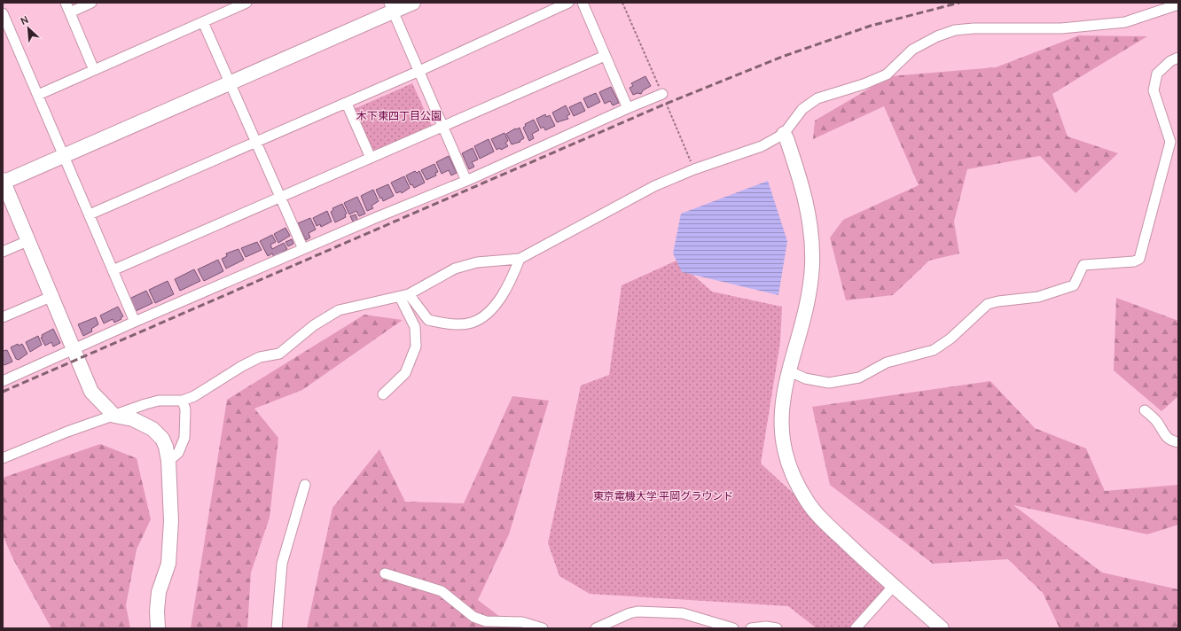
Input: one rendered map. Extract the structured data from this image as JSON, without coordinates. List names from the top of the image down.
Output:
{
  "parks": ["木下東四丁目公園", "東京電機大学 平岡グラウンド"],
  "north": "top left"
}
